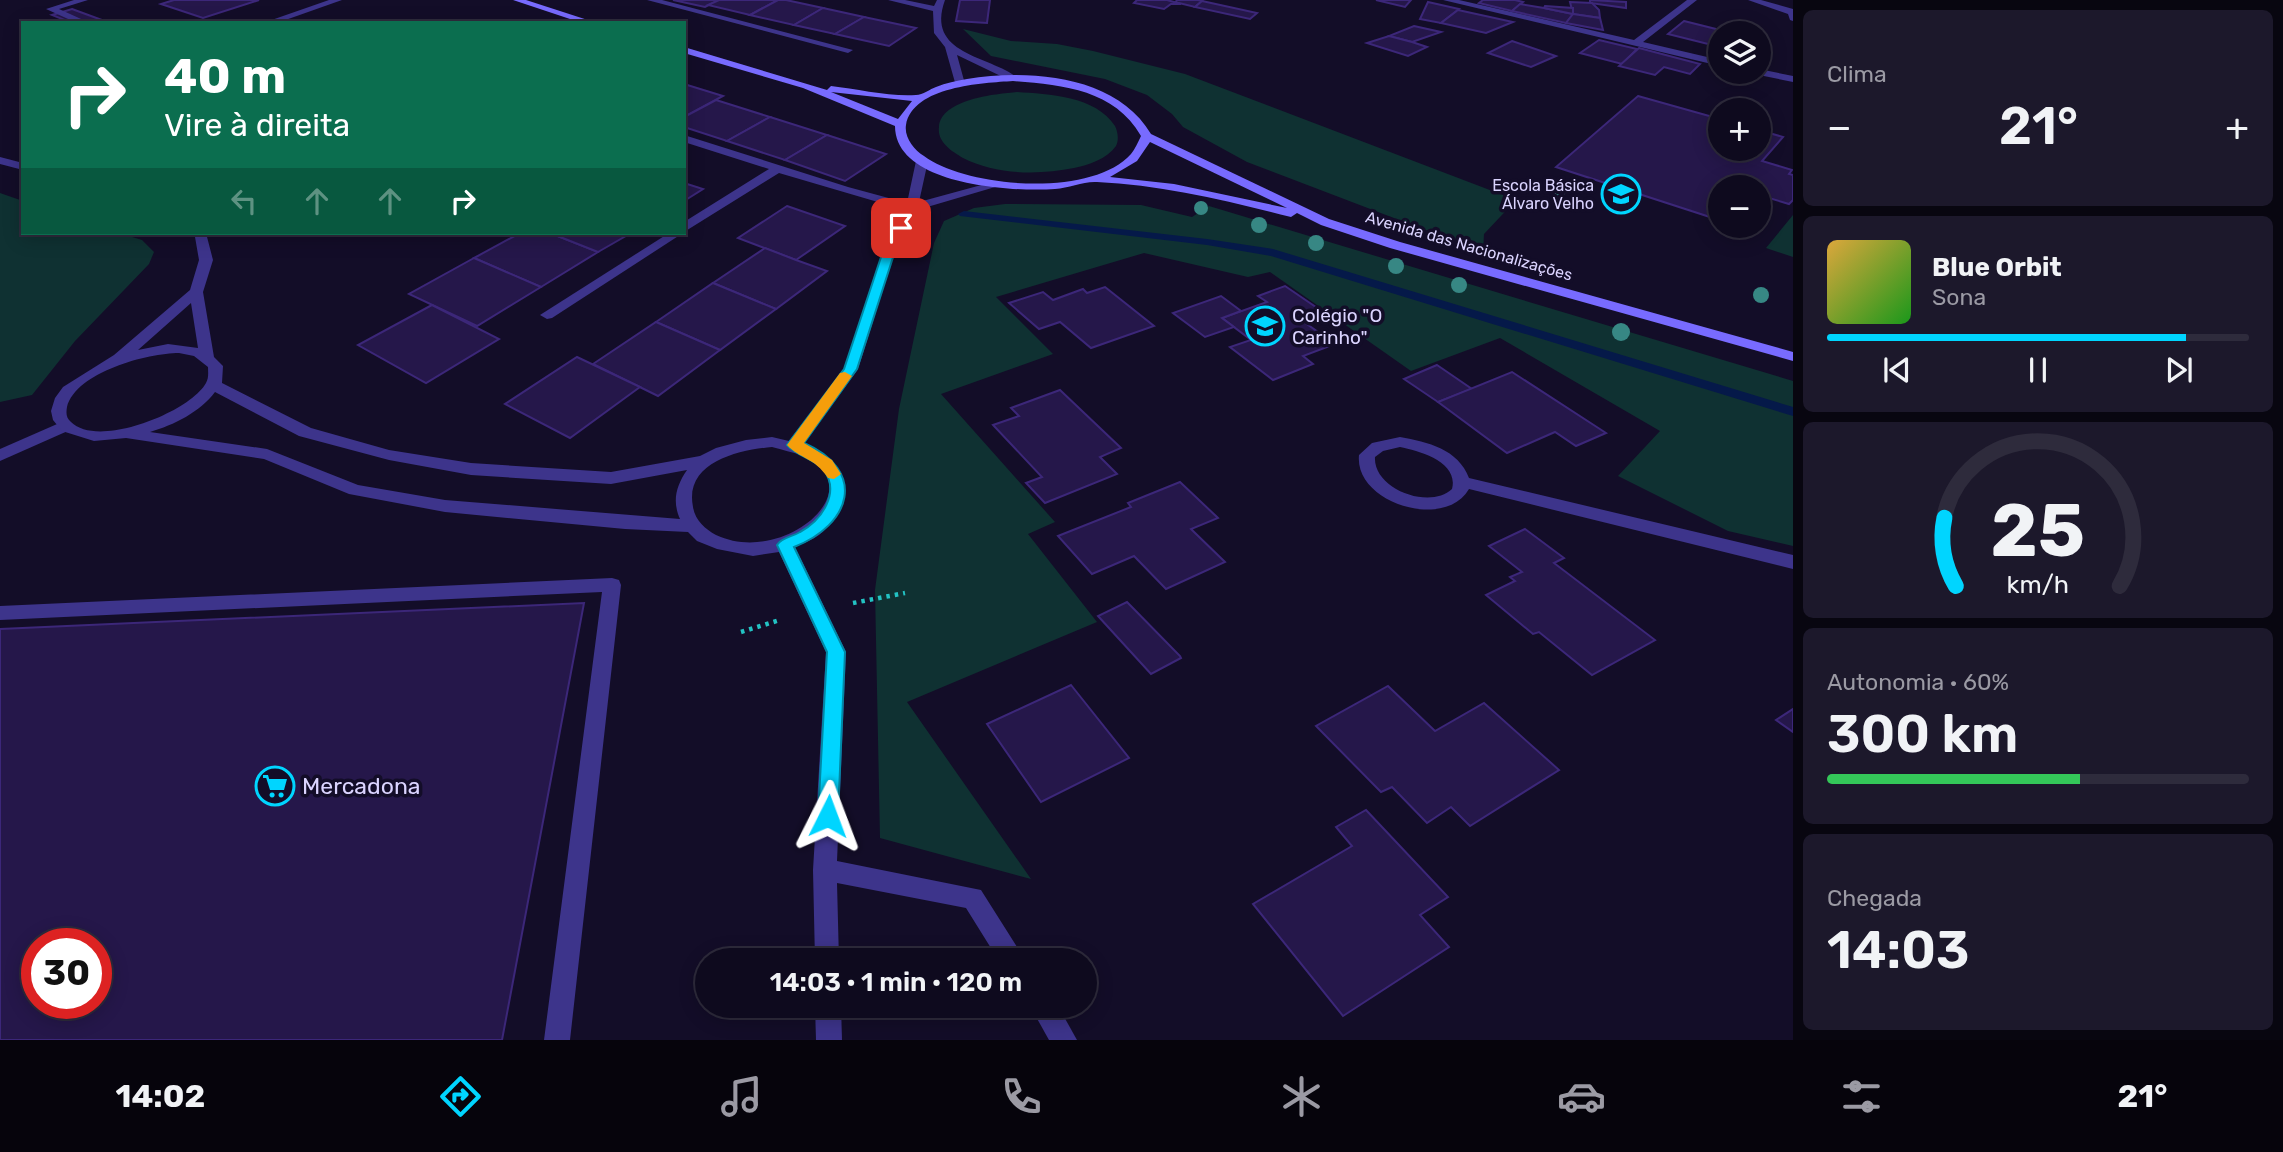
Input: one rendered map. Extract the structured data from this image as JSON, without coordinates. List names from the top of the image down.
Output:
{
  "streets": {
    "street": ["Avenida das Nacionalizações"]
  },
  "places": {
    "school or university": ["Escola Básica Álvaro Velho", "Colégio \"O Carinho\""],
    "supermarket": ["Mercadona"]
  },
  "page": {
    "tile": [
      "Clima",
      ["Autonomia · 60%", "300 km"],
      ["Chegada", "14:03"]
    ],
    "map_buttons": ["+", "−"],
    "turn": ["40 m", "Vire à direita"],
    "heat": ["−", "21°", "+"],
    "song": ["Blue Orbit", "Sona"],
    "limit": "30",
    "trip": "14:03 · 1 min · 120 m",
    "tabs": ["14:02", "21°"],
    "gauge": ["25", "km/h"]
  }
}
